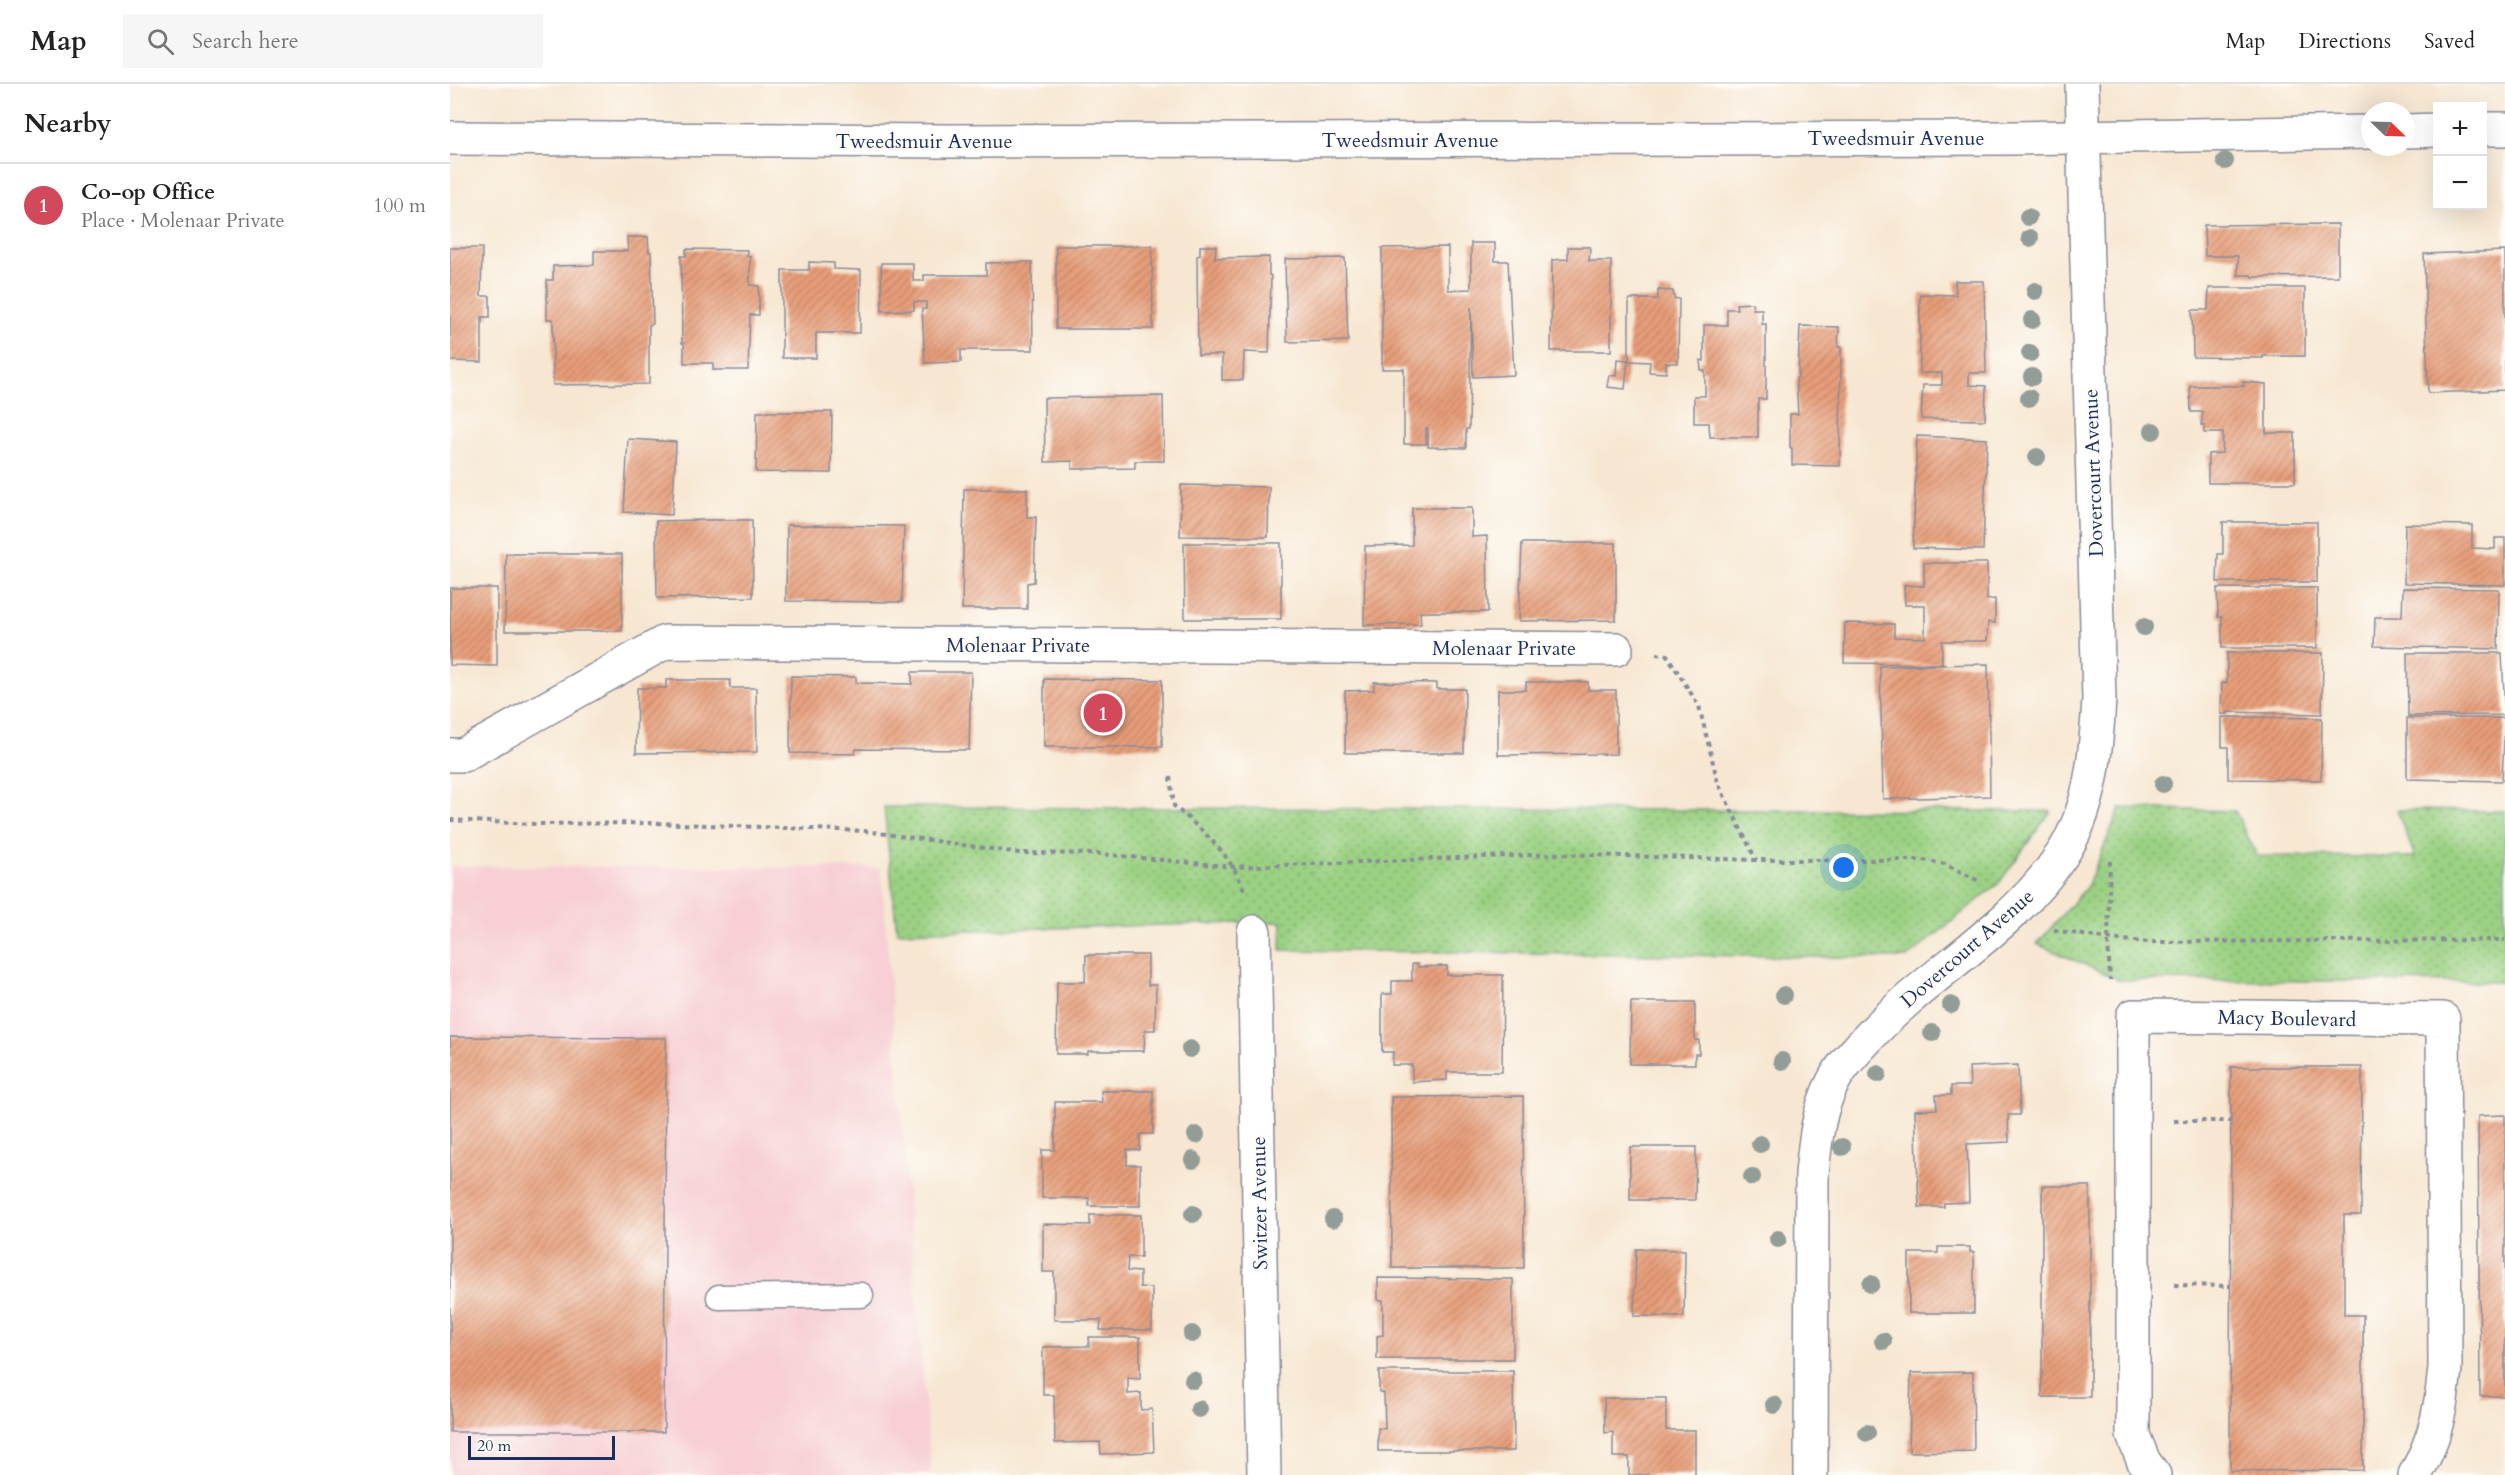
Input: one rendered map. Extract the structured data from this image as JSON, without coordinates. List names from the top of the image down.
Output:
{
  "streets": {
    "street": [
      "Tweedsmuir Avenue",
      "Dovercourt Avenue",
      "Molenaar Private",
      "Macy Boulevard",
      "Switzer Avenue"
    ]
  },
  "crossings": [
    ["Tweedsmuir Avenue", "Dovercourt Avenue"]
  ],
  "scale_bar": "20 m",
  "north": "bottom right",
  "page": {
    "header": "Map",
    "search": "Search here",
    "nav": ["Map", "Directions", "Saved"],
    "heading": "Nearby",
    "map_buttons": ["+", "−"],
    "list": [
      {
        "mark": "1",
        "name": "Co-op Office",
        "note": "Place · Molenaar Private",
        "value": "100 m"
      }
    ],
    "pins": "1",
    "scale": "20 m"
  }
}
